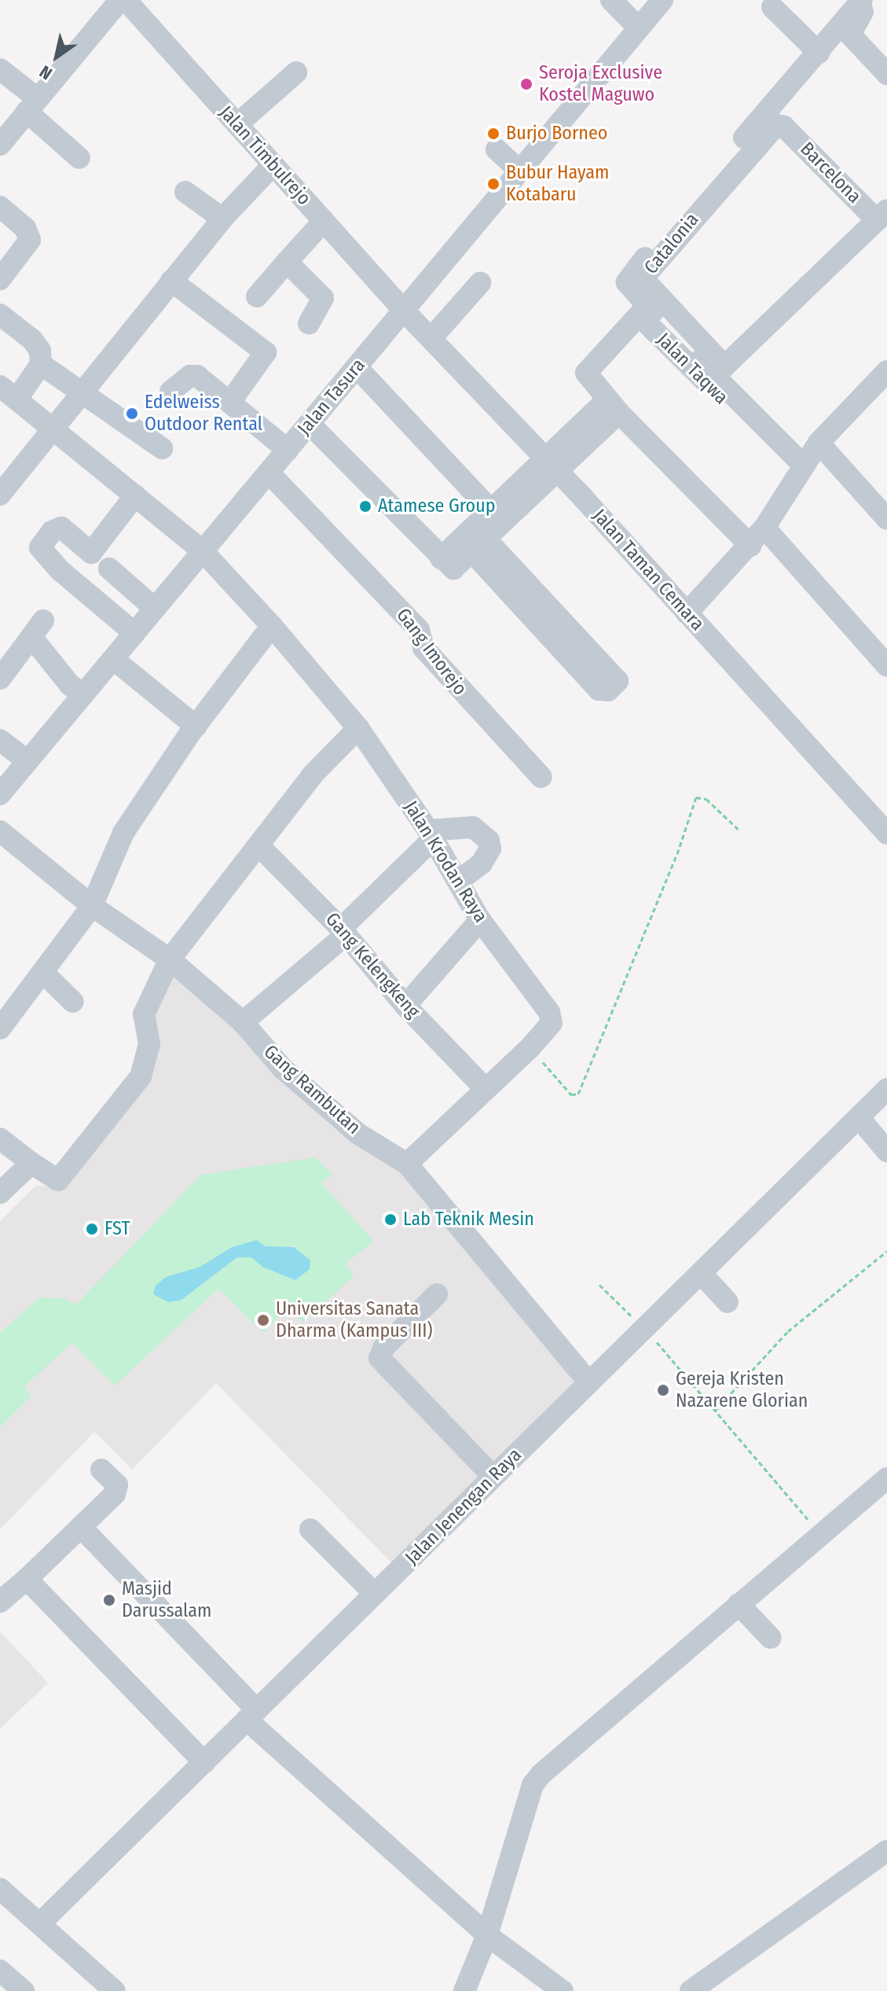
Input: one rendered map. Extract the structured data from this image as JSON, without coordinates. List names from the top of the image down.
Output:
{
  "streets": {
    "street": [
      "Jalan Timbulrejo",
      "Barcelona",
      "Catalonia",
      "Jalan Taqwa",
      "Jalan Tasura",
      "Jalan Taman Cemara",
      "Gang Imorejo",
      "Jalan Krodan Raya",
      "Gang Kelengkeng",
      "Gang Rambutan",
      "Jalan Jenengan Raya"
    ]
  },
  "crossings": [
    ["Jalan Timbulrejo", "Jalan Tasura"],
    ["Jalan Timbulrejo", "Jalan Taman Cemara"],
    ["Barcelona", "Catalonia"],
    ["Catalonia", "Jalan Taqwa"],
    ["Jalan Tasura", "Jalan Taman Cemara"],
    ["Jalan Tasura", "Gang Imorejo"],
    ["Jalan Tasura", "Jalan Krodan Raya"],
    ["Jalan Krodan Raya", "Gang Kelengkeng"],
    ["Jalan Krodan Raya", "Gang Rambutan"],
    ["Gang Rambutan", "Jalan Jenengan Raya"]
  ],
  "places": [
    "Seroja Exclusive Kostel Maguwo",
    "Burjo Borneo",
    "Bubur Hayam Kotabaru",
    "Edelweiss Outdoor Rental",
    "Atamese Group",
    "Lab Teknik Mesin",
    "FST",
    "Universitas Sanata Dharma (Kampus III)",
    "Gereja Kristen Nazarene Glorian",
    "Masjid Darussalam"
  ],
  "north": "bottom left"
}
